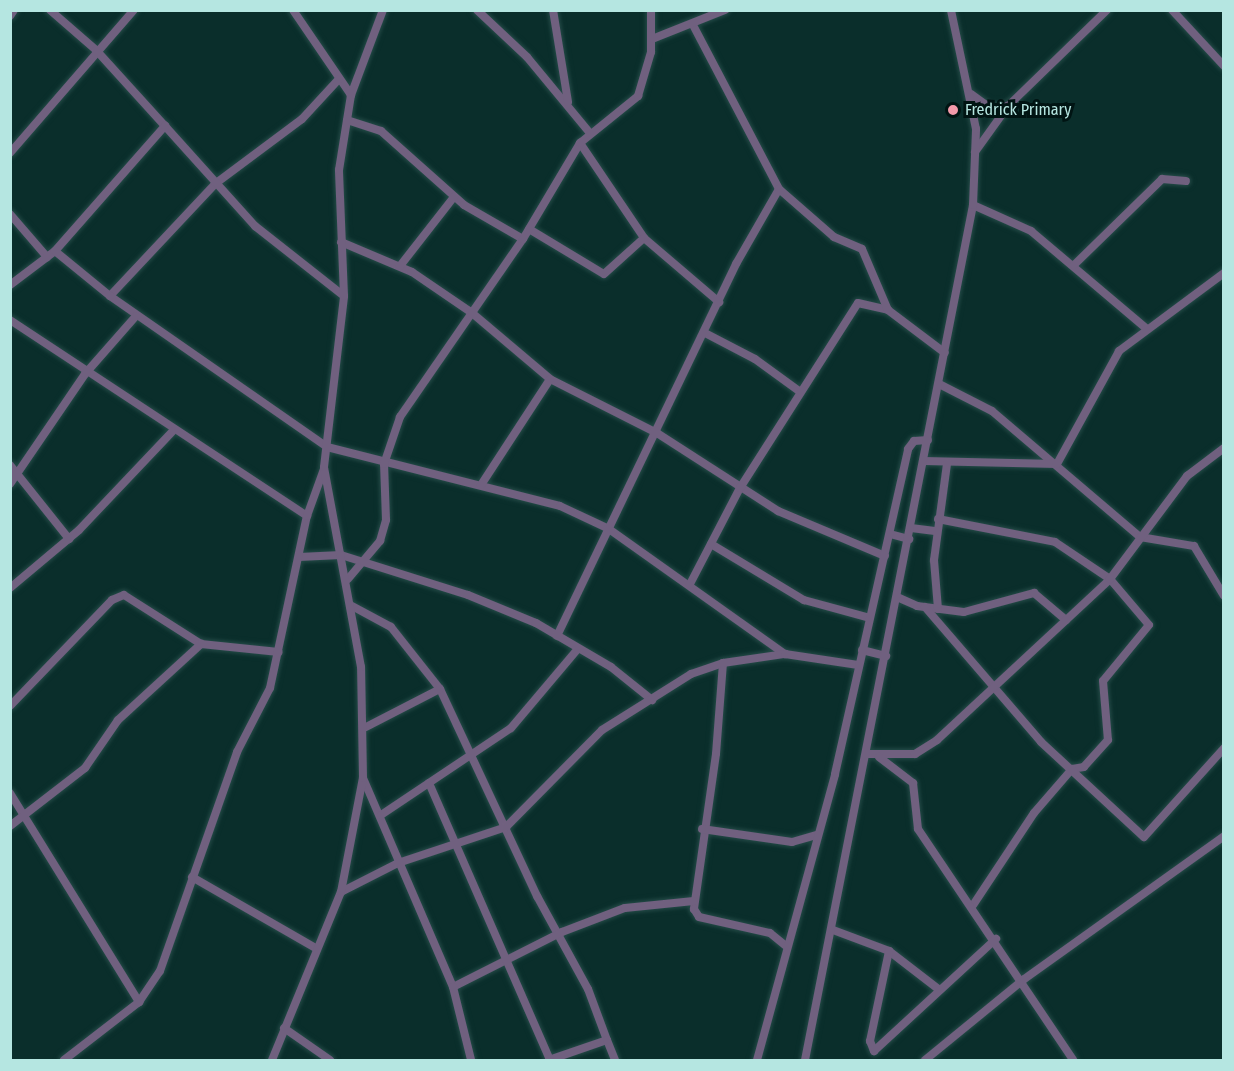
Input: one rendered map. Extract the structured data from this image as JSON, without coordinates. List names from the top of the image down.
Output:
{
  "places": ["Fredrick Primary"]
}
